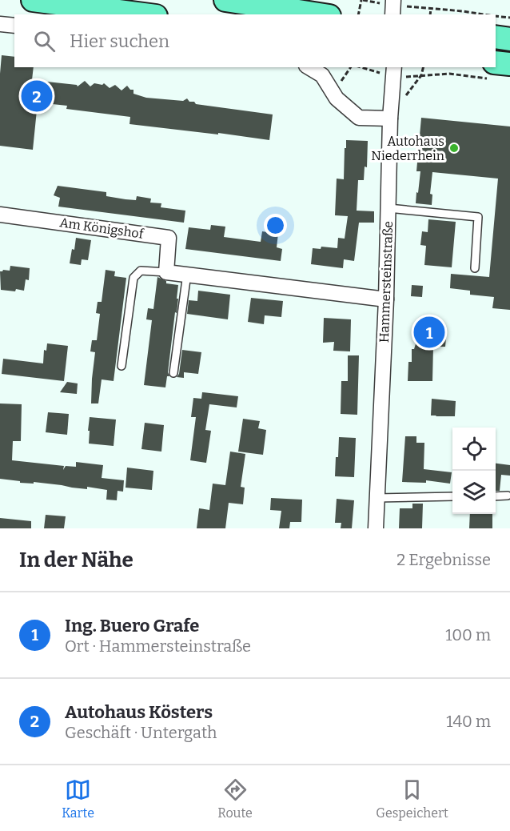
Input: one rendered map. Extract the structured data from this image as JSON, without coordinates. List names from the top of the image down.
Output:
{
  "streets": {
    "street": ["Am Königshof", "Hammersteinstraße"]
  },
  "places": ["Autohaus Niederrhein"],
  "page": {
    "search": "Hier suchen",
    "pins": ["2", "1"],
    "heading": ["In der Nähe", "2 Ergebnisse"],
    "list": [
      {
        "mark": "1",
        "name": "Ing. Buero Grafe",
        "note": "Ort · Hammersteinstraße",
        "value": "100 m"
      },
      {
        "mark": "2",
        "name": "Autohaus Kösters",
        "note": "Geschäft · Untergath",
        "value": "140 m"
      }
    ],
    "nav": ["Karte", "Route", "Gespeichert"]
  }
}
